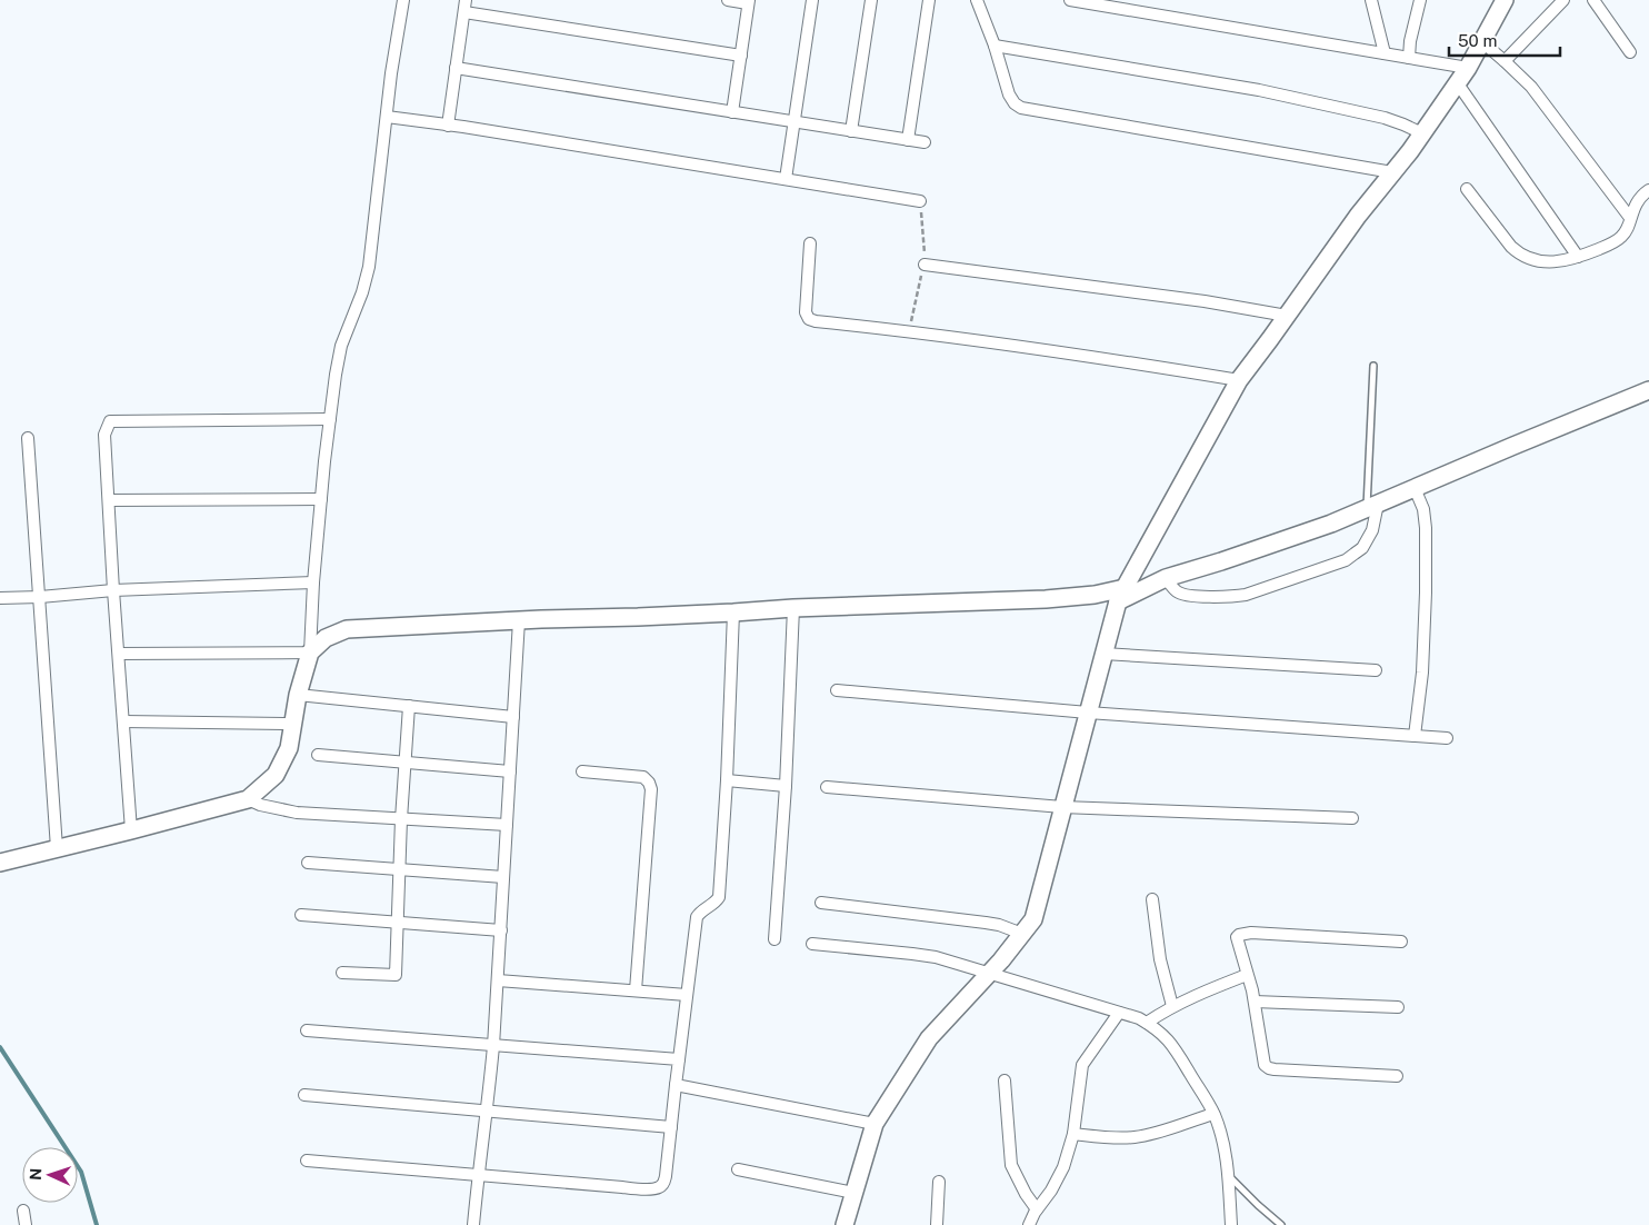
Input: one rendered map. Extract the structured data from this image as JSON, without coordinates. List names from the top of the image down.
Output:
{
  "scale_bar": "50 m",
  "north": "left"
}
